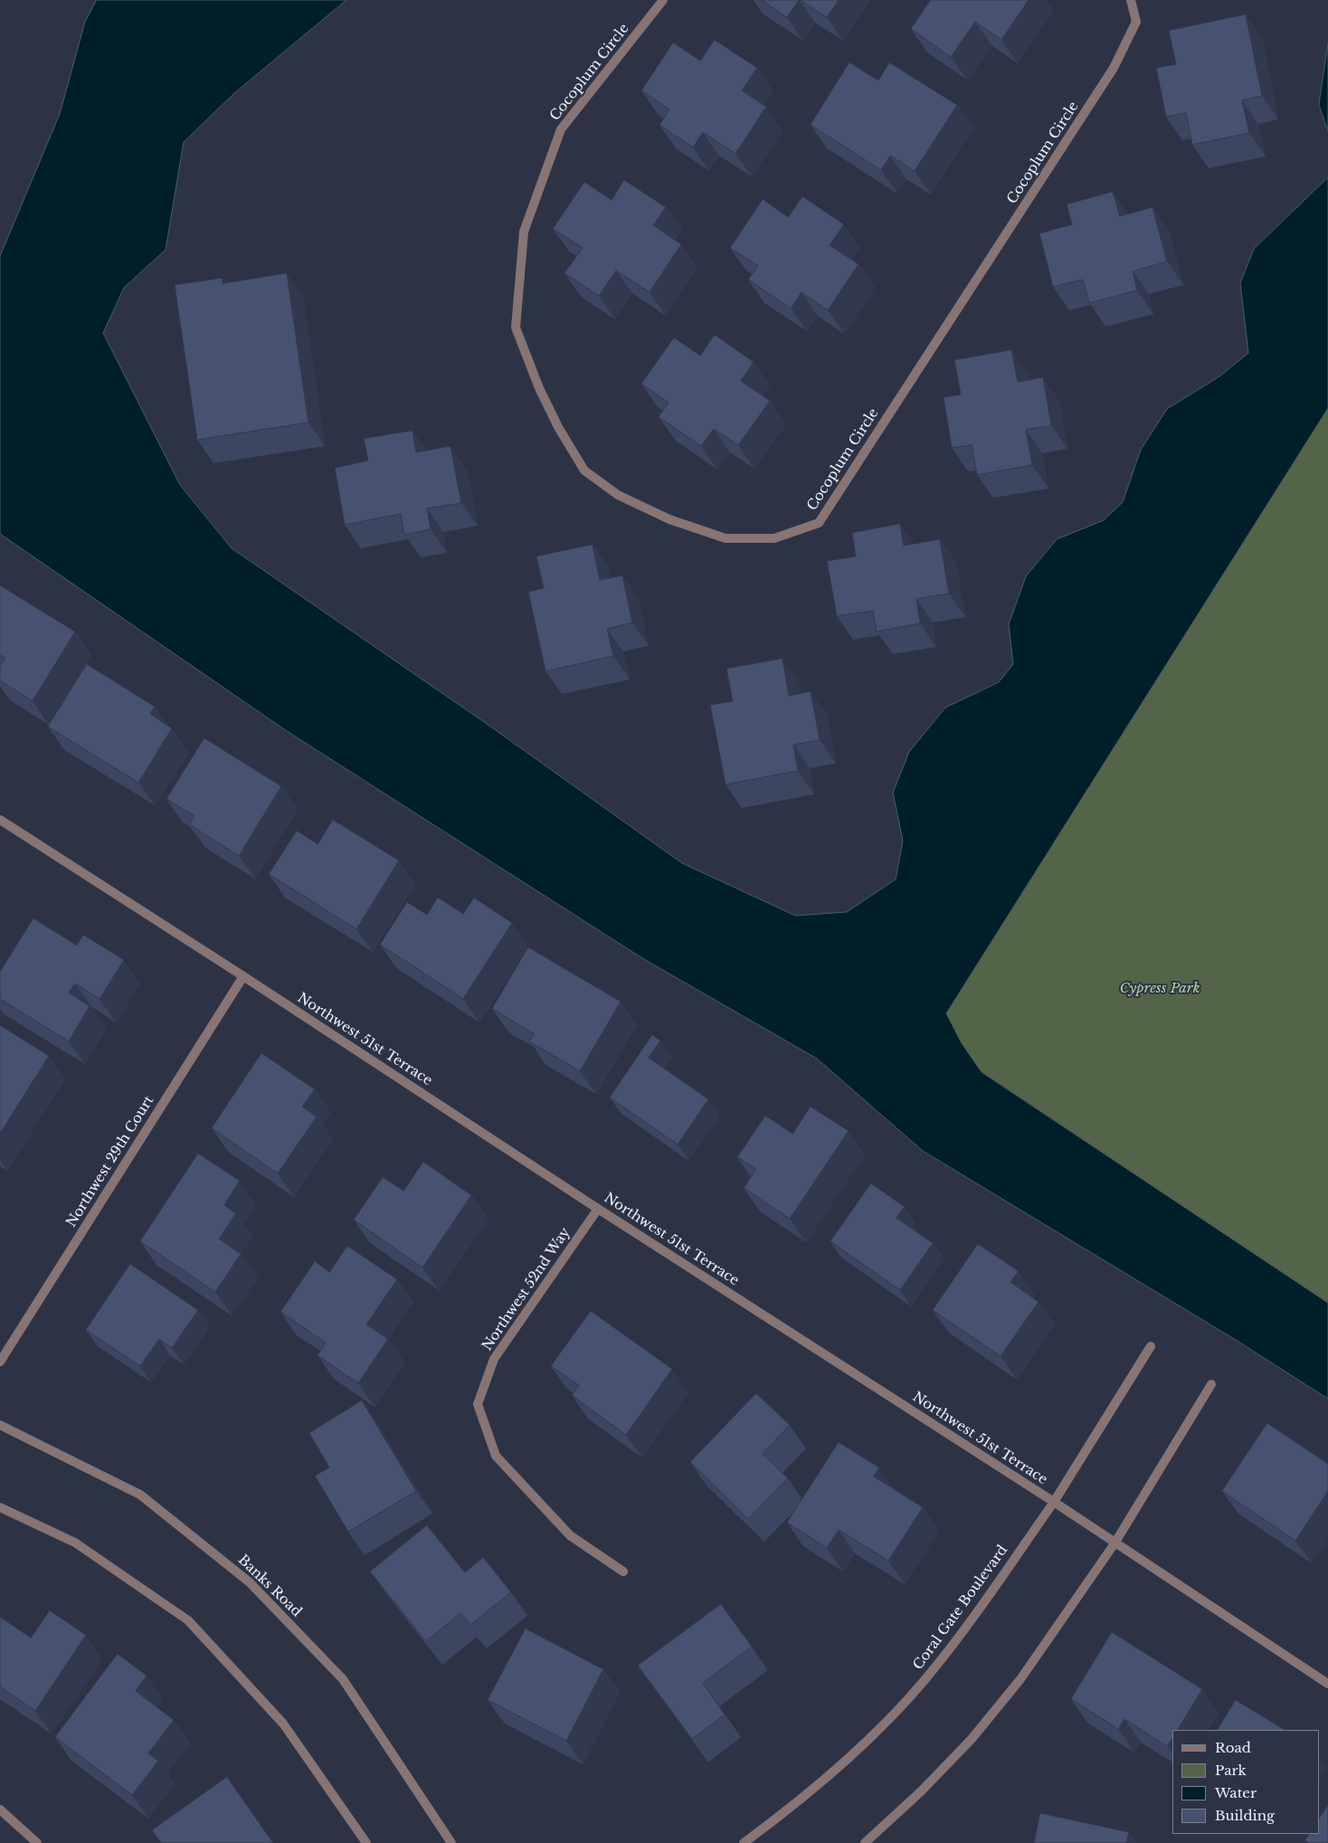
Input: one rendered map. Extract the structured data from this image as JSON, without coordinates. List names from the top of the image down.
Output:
{
  "streets": {
    "street": [
      "Cocoplum Circle",
      "Northwest 51st Terrace",
      "Northwest 29th Court",
      "Northwest 52nd Way",
      "Banks Road",
      "Coral Gate Boulevard"
    ]
  },
  "crossings": [
    ["Northwest 51st Terrace", "Northwest 29th Court"],
    ["Northwest 51st Terrace", "Northwest 52nd Way"],
    ["Northwest 51st Terrace", "Coral Gate Boulevard"]
  ],
  "parks": ["Cypress Park"],
  "legend": [
    "Road",
    "Park",
    "Water",
    "Building"
  ]
}
